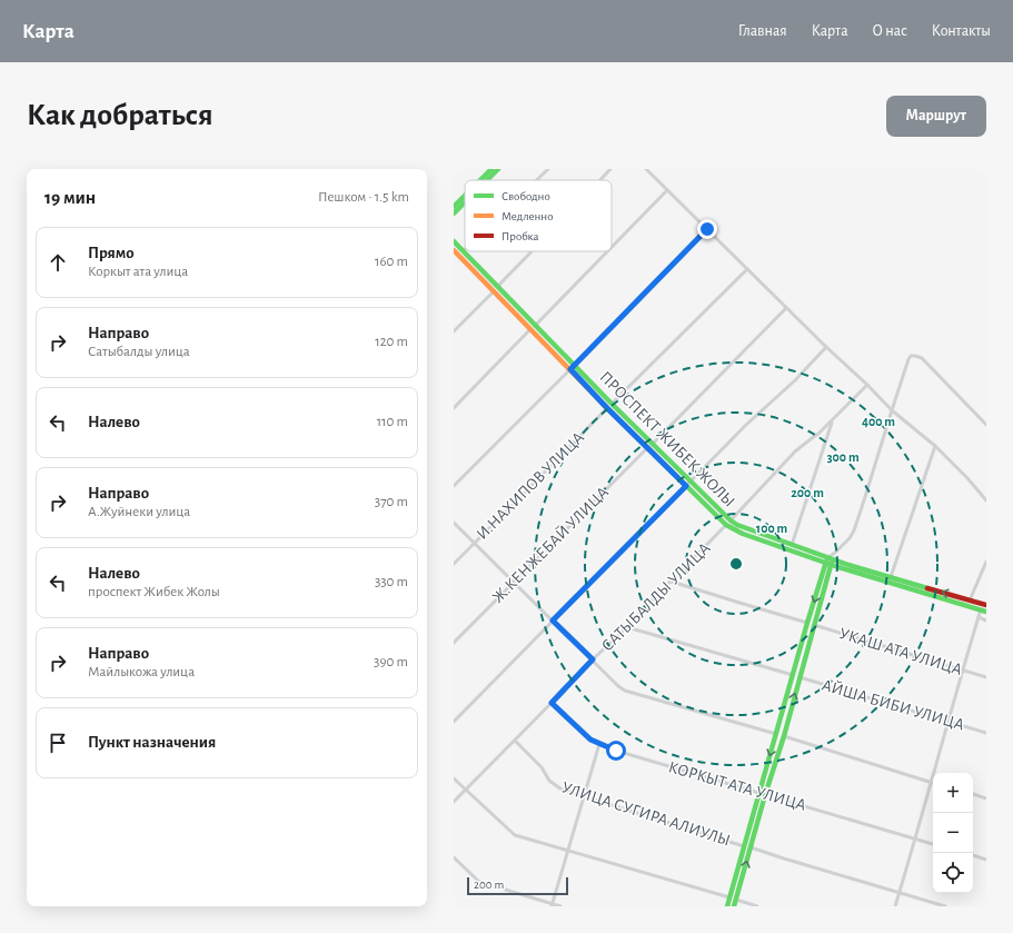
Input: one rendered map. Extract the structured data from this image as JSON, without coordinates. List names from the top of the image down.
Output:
{
  "streets": {
    "street": [
      "ПРОСПЕКТ ЖИБЕК ЖОЛЫ",
      "И.НАХИПОВ УЛИЦА",
      "Ж.КЕНЖЕБАЙ УЛИЦА",
      "САТЫБАЛДЫ УЛИЦА",
      "УКАШ АТА УЛИЦА",
      "АЙША БИБИ УЛИЦА",
      "КОРКЫТ АТА УЛИЦА",
      "УЛИЦА СУГИРА АЛИУЛЫ"
    ]
  },
  "crossings": [
    ["ПРОСПЕКТ ЖИБЕК ЖОЛЫ", "И.НАХИПОВ УЛИЦА"],
    ["ПРОСПЕКТ ЖИБЕК ЖОЛЫ", "Ж.КЕНЖЕБАЙ УЛИЦА"],
    ["ПРОСПЕКТ ЖИБЕК ЖОЛЫ", "САТЫБАЛДЫ УЛИЦА"],
    ["САТЫБАЛДЫ УЛИЦА", "КОРКЫТ АТА УЛИЦА"],
    ["САТЫБАЛДЫ УЛИЦА", "УЛИЦА СУГИРА АЛИУЛЫ"]
  ],
  "legend": ["Свободно", "Медленно", "Пробка"],
  "scale_bar": "200 m",
  "page": {
    "header": "Карта",
    "nav": [
      "Главная",
      "Карта",
      "О нас",
      "Контакты"
    ],
    "buttons": "Маршрут",
    "title": "Как добраться",
    "heading": ["19 мин", "Пешком · 1.5 km"],
    "list": [
      ["Прямо", "Коркыт ата улица", "160 m"],
      ["Направо", "Сатыбалды улица", "120 m"],
      ["Налево", "110 m"],
      ["Направо", "А.Жуйнеки улица", "370 m"],
      ["Налево", "проспект Жибек Жолы", "330 m"],
      ["Направо", "Майлыкожа улица", "390 m"],
      "Пункт назначения"
    ],
    "map_buttons": ["+", "−"],
    "scale": "200 m"
  },
  "rings": [
    "400 m",
    "300 m",
    "200 m",
    "100 m"
  ]
}
